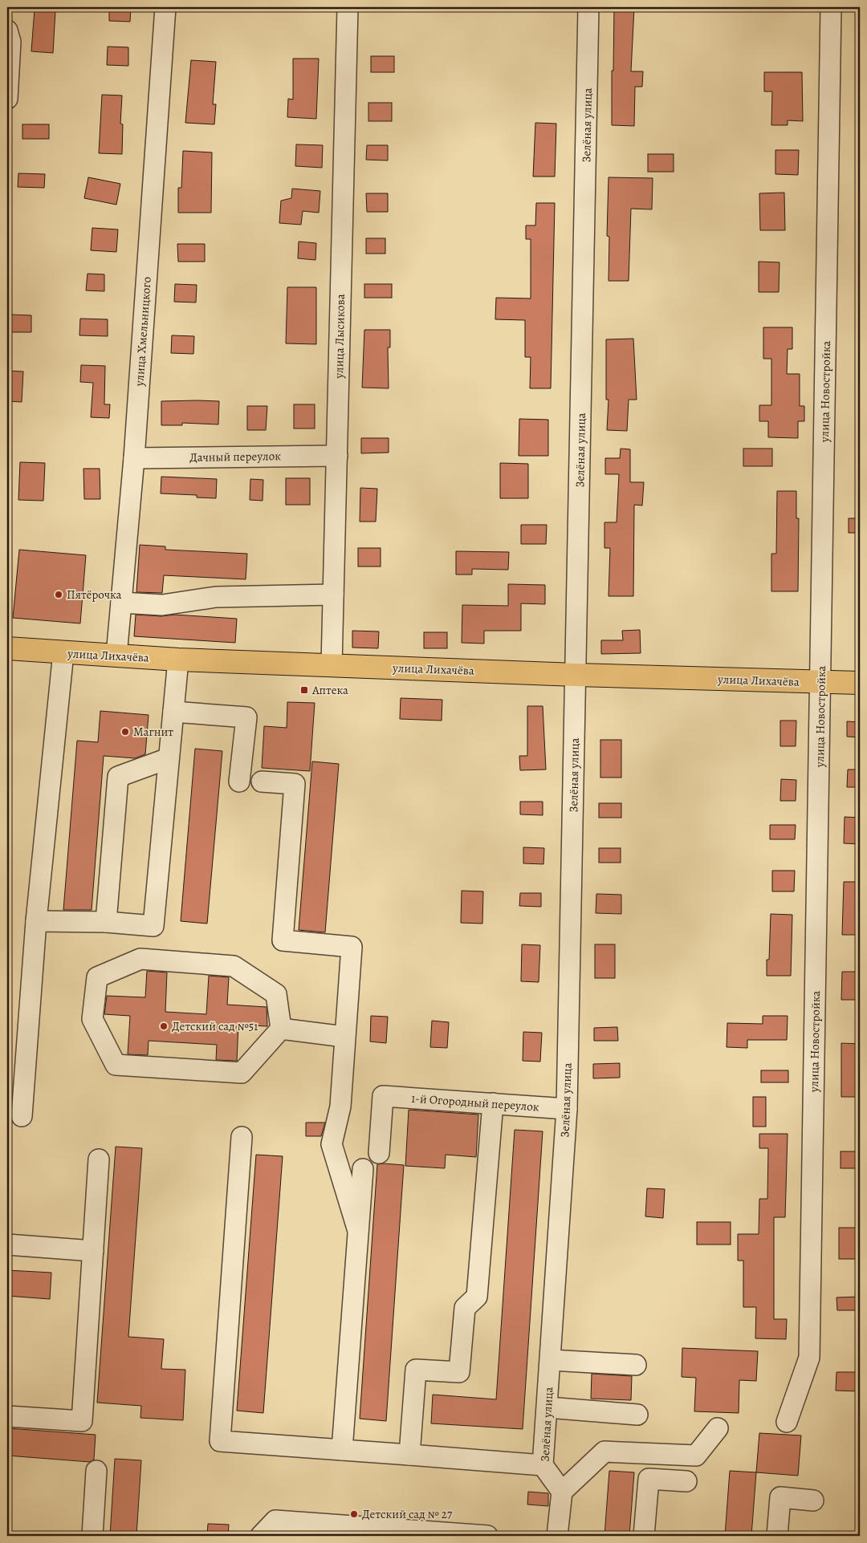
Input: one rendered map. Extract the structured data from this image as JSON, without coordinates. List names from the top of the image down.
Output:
{
  "streets": {
    "main road": ["улица Лихачёва"],
    "street": [
      "Зелёная улица",
      "улица Хмельницкого",
      "улица Лысикова",
      "улица Новостройка",
      "Дачный переулок",
      "1-й Огородный переулок"
    ]
  },
  "crossings": [
    ["Зелёная улица", "улица Лихачёва"],
    ["Зелёная улица", "1-й Огородный переулок"],
    ["улица Хмельницкого", "Дачный переулок"],
    ["улица Хмельницкого", "улица Лихачёва"],
    ["улица Лысикова", "Дачный переулок"],
    ["улица Лысикова", "улица Лихачёва"],
    ["улица Новостройка", "улица Лихачёва"]
  ],
  "places": {
    "other": [
      "Пятёрочка",
      "Магнит",
      "Детский сад №51",
      "Детский сад № 27"
    ],
    "transit": ["Аптека"]
  }
}
